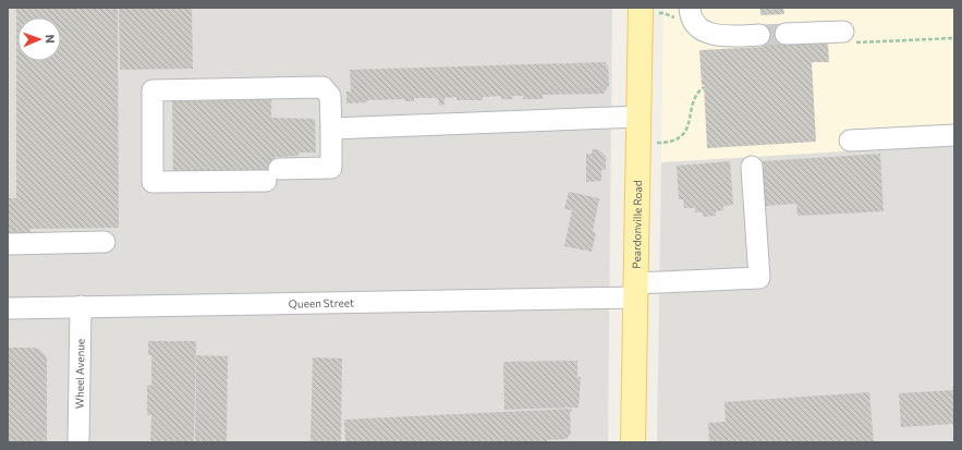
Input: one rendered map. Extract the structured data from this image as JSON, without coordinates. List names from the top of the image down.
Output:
{
  "streets": {
    "main road": ["Peardonville Road"],
    "street": ["Queen Street", "Wheel Avenue"]
  },
  "crossings": [
    ["Peardonville Road", "Queen Street"],
    ["Queen Street", "Wheel Avenue"]
  ],
  "north": "right"
}
